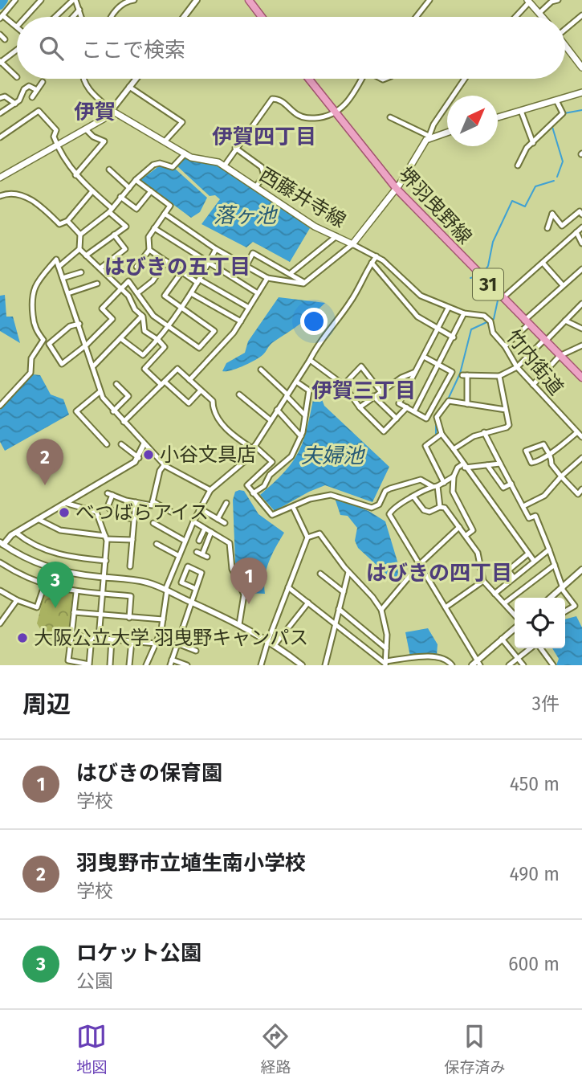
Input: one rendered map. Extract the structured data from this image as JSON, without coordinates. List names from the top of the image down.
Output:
{
  "streets": {
    "main road": ["西藤井寺線", "堺羽曳野線", "31"],
    "street": ["竹内街道"]
  },
  "crossings": [
    ["西藤井寺線", "堺羽曳野線"],
    ["西藤井寺線", "竹内街道"]
  ],
  "districts": [
    "伊賀",
    "伊賀四丁目",
    "はびきの五丁目",
    "伊賀三丁目",
    "はびきの四丁目"
  ],
  "water": ["落ヶ池", "夫婦池"],
  "places": ["小谷文具店", "べつばらアイス", "大阪公立大学 羽曳野キャンパス"],
  "north": "top right",
  "page": {
    "search": "ここで検索",
    "pins": ["2", "1", "3"],
    "heading": ["周辺", "3件"],
    "list": [
      {
        "mark": "1",
        "name": "はびきの保育園",
        "note": "学校",
        "value": "450 m"
      },
      {
        "mark": "2",
        "name": "羽曳野市立埴生南小学校",
        "note": "学校",
        "value": "490 m"
      },
      {
        "mark": "3",
        "name": "ロケット公園",
        "note": "公園",
        "value": "600 m"
      }
    ],
    "nav": ["地図", "経路", "保存済み"]
  }
}
